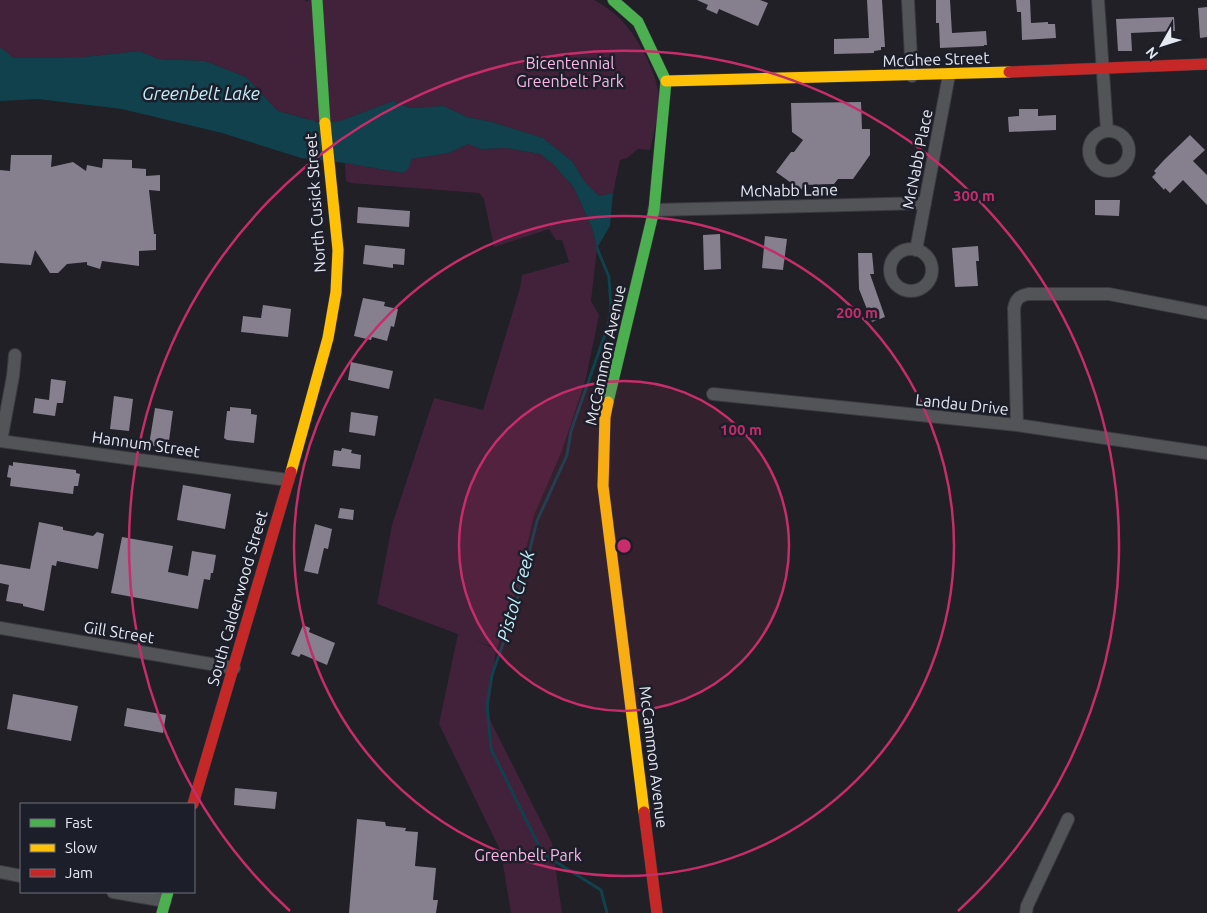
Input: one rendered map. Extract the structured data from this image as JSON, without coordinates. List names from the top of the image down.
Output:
{
  "streets": {
    "street": [
      "McGhee Street",
      "McNabb Place",
      "McNabb Lane",
      "North Cusick Street",
      "McCammon Avenue",
      "Landau Drive",
      "Hannum Street",
      "South Calderwood Street",
      "Gill Street"
    ]
  },
  "crossings": [
    ["McGhee Street", "McNabb Place"],
    ["McGhee Street", "McCammon Avenue"],
    ["McNabb Place", "McNabb Lane"],
    ["McNabb Lane", "McCammon Avenue"],
    ["North Cusick Street", "South Calderwood Street"],
    ["Hannum Street", "South Calderwood Street"],
    ["South Calderwood Street", "Gill Street"]
  ],
  "water": ["Greenbelt Lake", "Pistol Creek"],
  "parks": ["Bicentennial Greenbelt Park", "Greenbelt Park"],
  "legend": ["Fast", "Slow", "Jam"],
  "north": "bottom left",
  "rings": ["300 m", "200 m", "100 m"]
}
